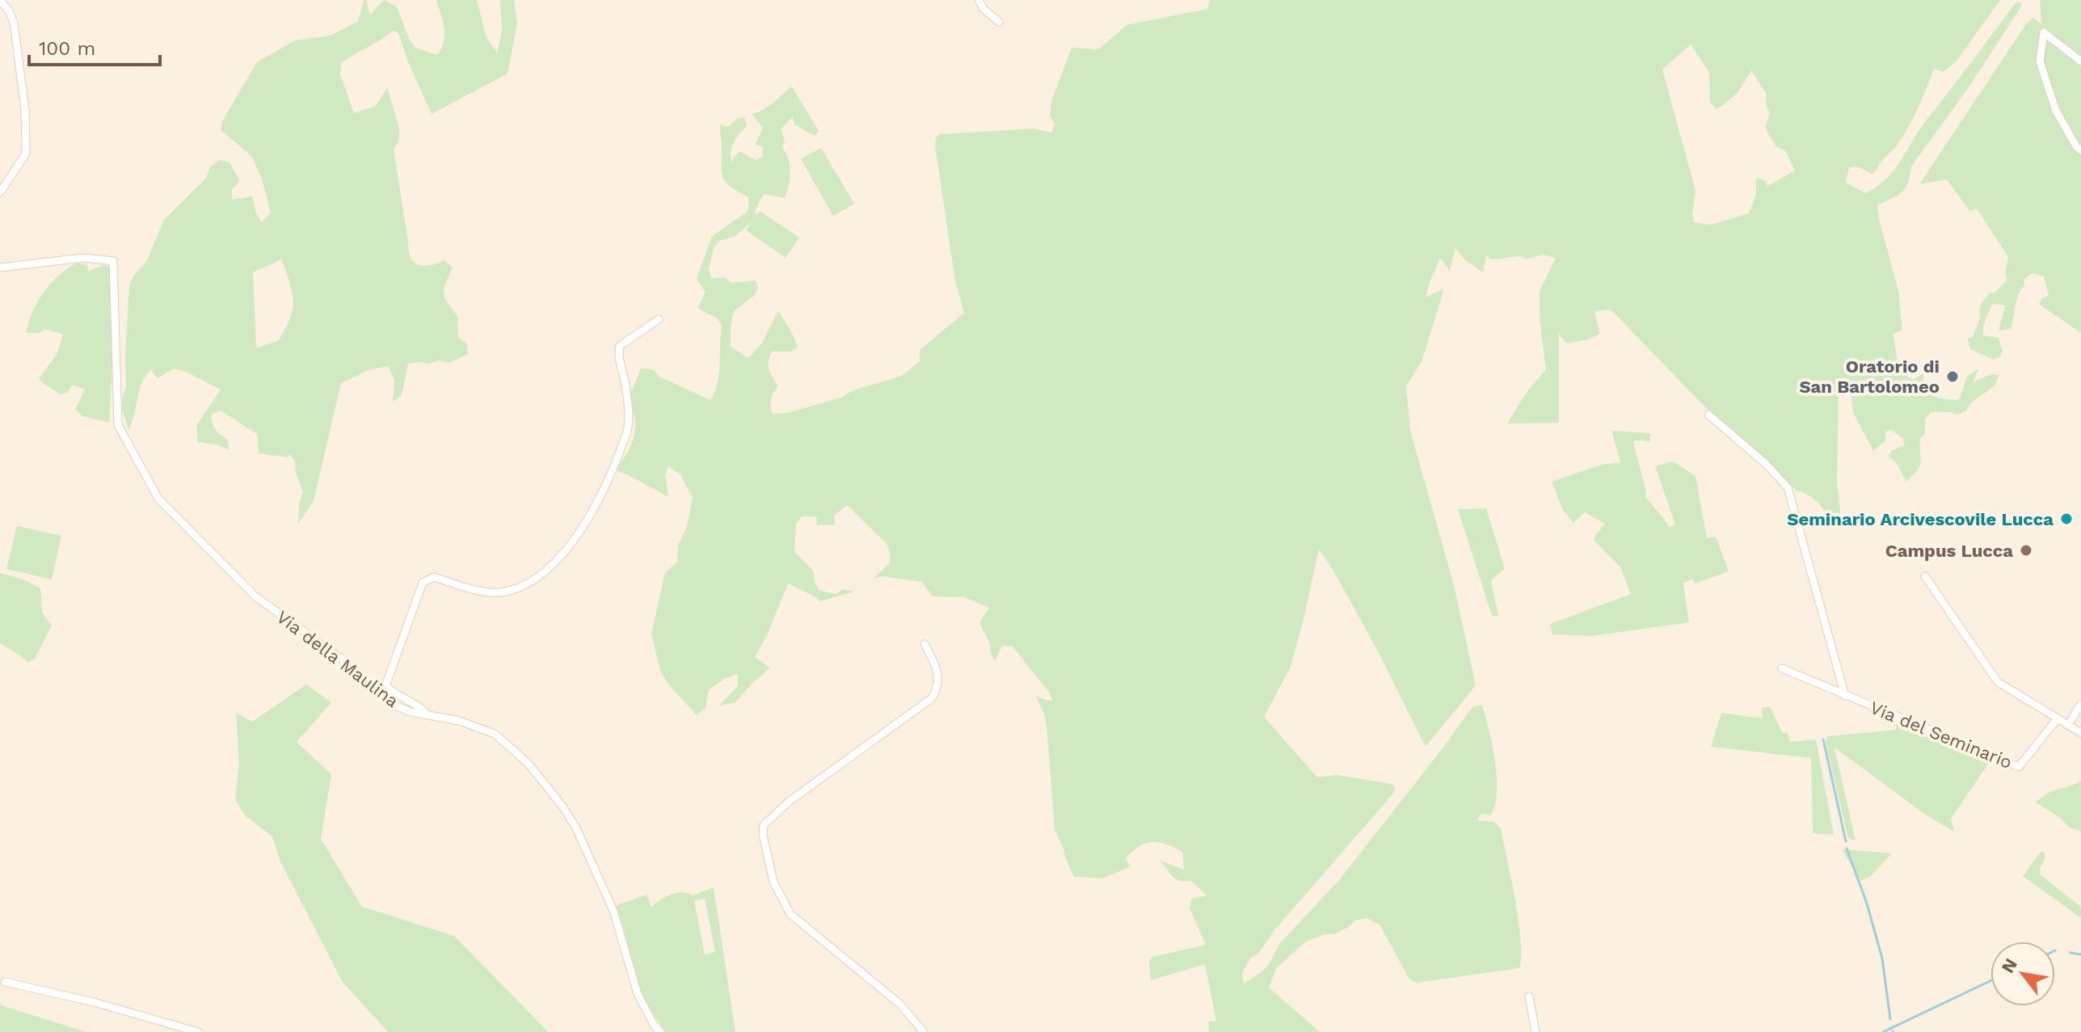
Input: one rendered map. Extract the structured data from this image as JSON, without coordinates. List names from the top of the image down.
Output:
{
  "streets": {
    "street": ["Via della Maulina", "Via del Seminario"]
  },
  "places": ["Oratorio di San Bartolomeo", "Seminario Arcivescovile Lucca", "Campus Lucca"],
  "scale_bar": "100 m",
  "north": "top left"
}
